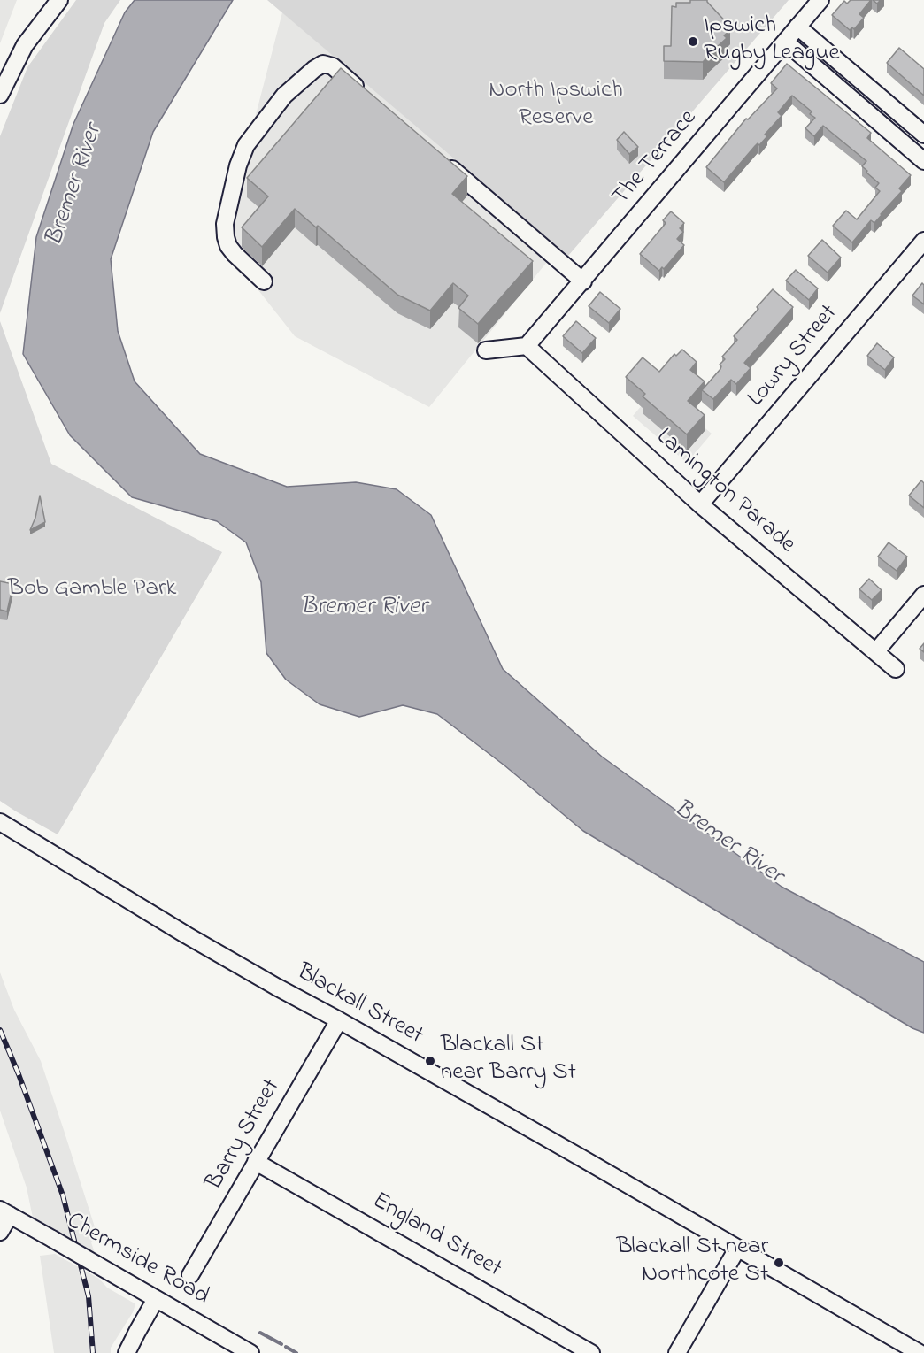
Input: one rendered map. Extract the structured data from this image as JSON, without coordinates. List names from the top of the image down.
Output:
{
  "streets": {
    "street": [
      "The Terrace",
      "Lowry Street",
      "Lamington Parade",
      "Blackall Street",
      "Barry Street",
      "England Street",
      "Chermside Road"
    ]
  },
  "crossings": [
    ["The Terrace", "Lamington Parade"],
    ["Lowry Street", "Lamington Parade"],
    ["Blackall Street", "Barry Street"],
    ["Barry Street", "England Street"]
  ],
  "water": ["Bremer River"],
  "parks": ["North Ipswich Reserve", "Bob Gamble Park"],
  "places": ["Ipswich Rugby League", "Blackall St near Barry St", "Blackall St near Northcote St"]
}
